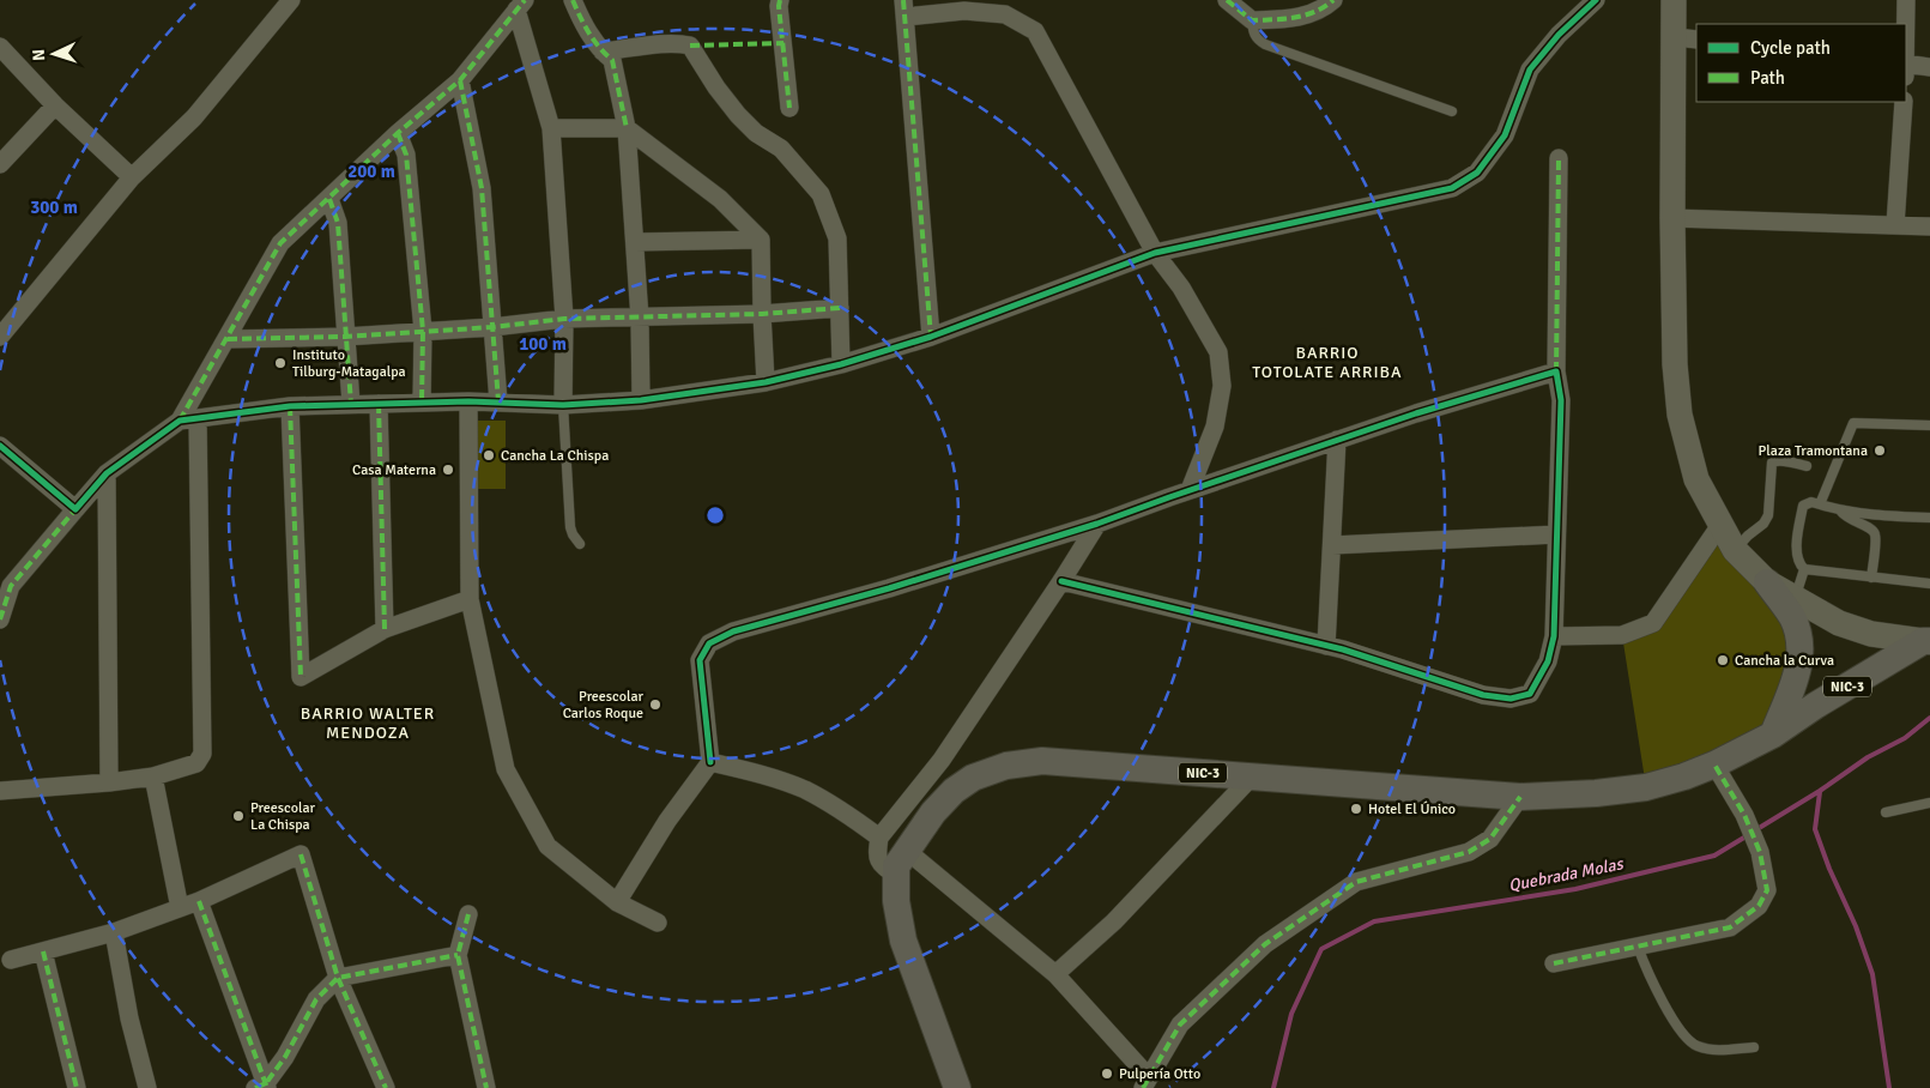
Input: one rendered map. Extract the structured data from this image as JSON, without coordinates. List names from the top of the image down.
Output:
{
  "streets": {
    "main road": ["NIC-3"]
  },
  "districts": ["BARRIO TOTOLATE ARRIBA", "BARRIO WALTER MENDOZA"],
  "water": ["Quebrada Molas"],
  "places": [
    "Instituto Tilburg-Matagalpa",
    "Plaza Tramontana",
    "Cancha La Chispa",
    "Casa Materna",
    "Cancha la Curva",
    "Preescolar Carlos Roque",
    "Hotel El Único",
    "Preescolar La Chispa",
    "Pulpería Otto"
  ],
  "legend": ["Cycle path", "Path"],
  "north": "left",
  "rings": ["200 m", "300 m", "100 m"]
}
